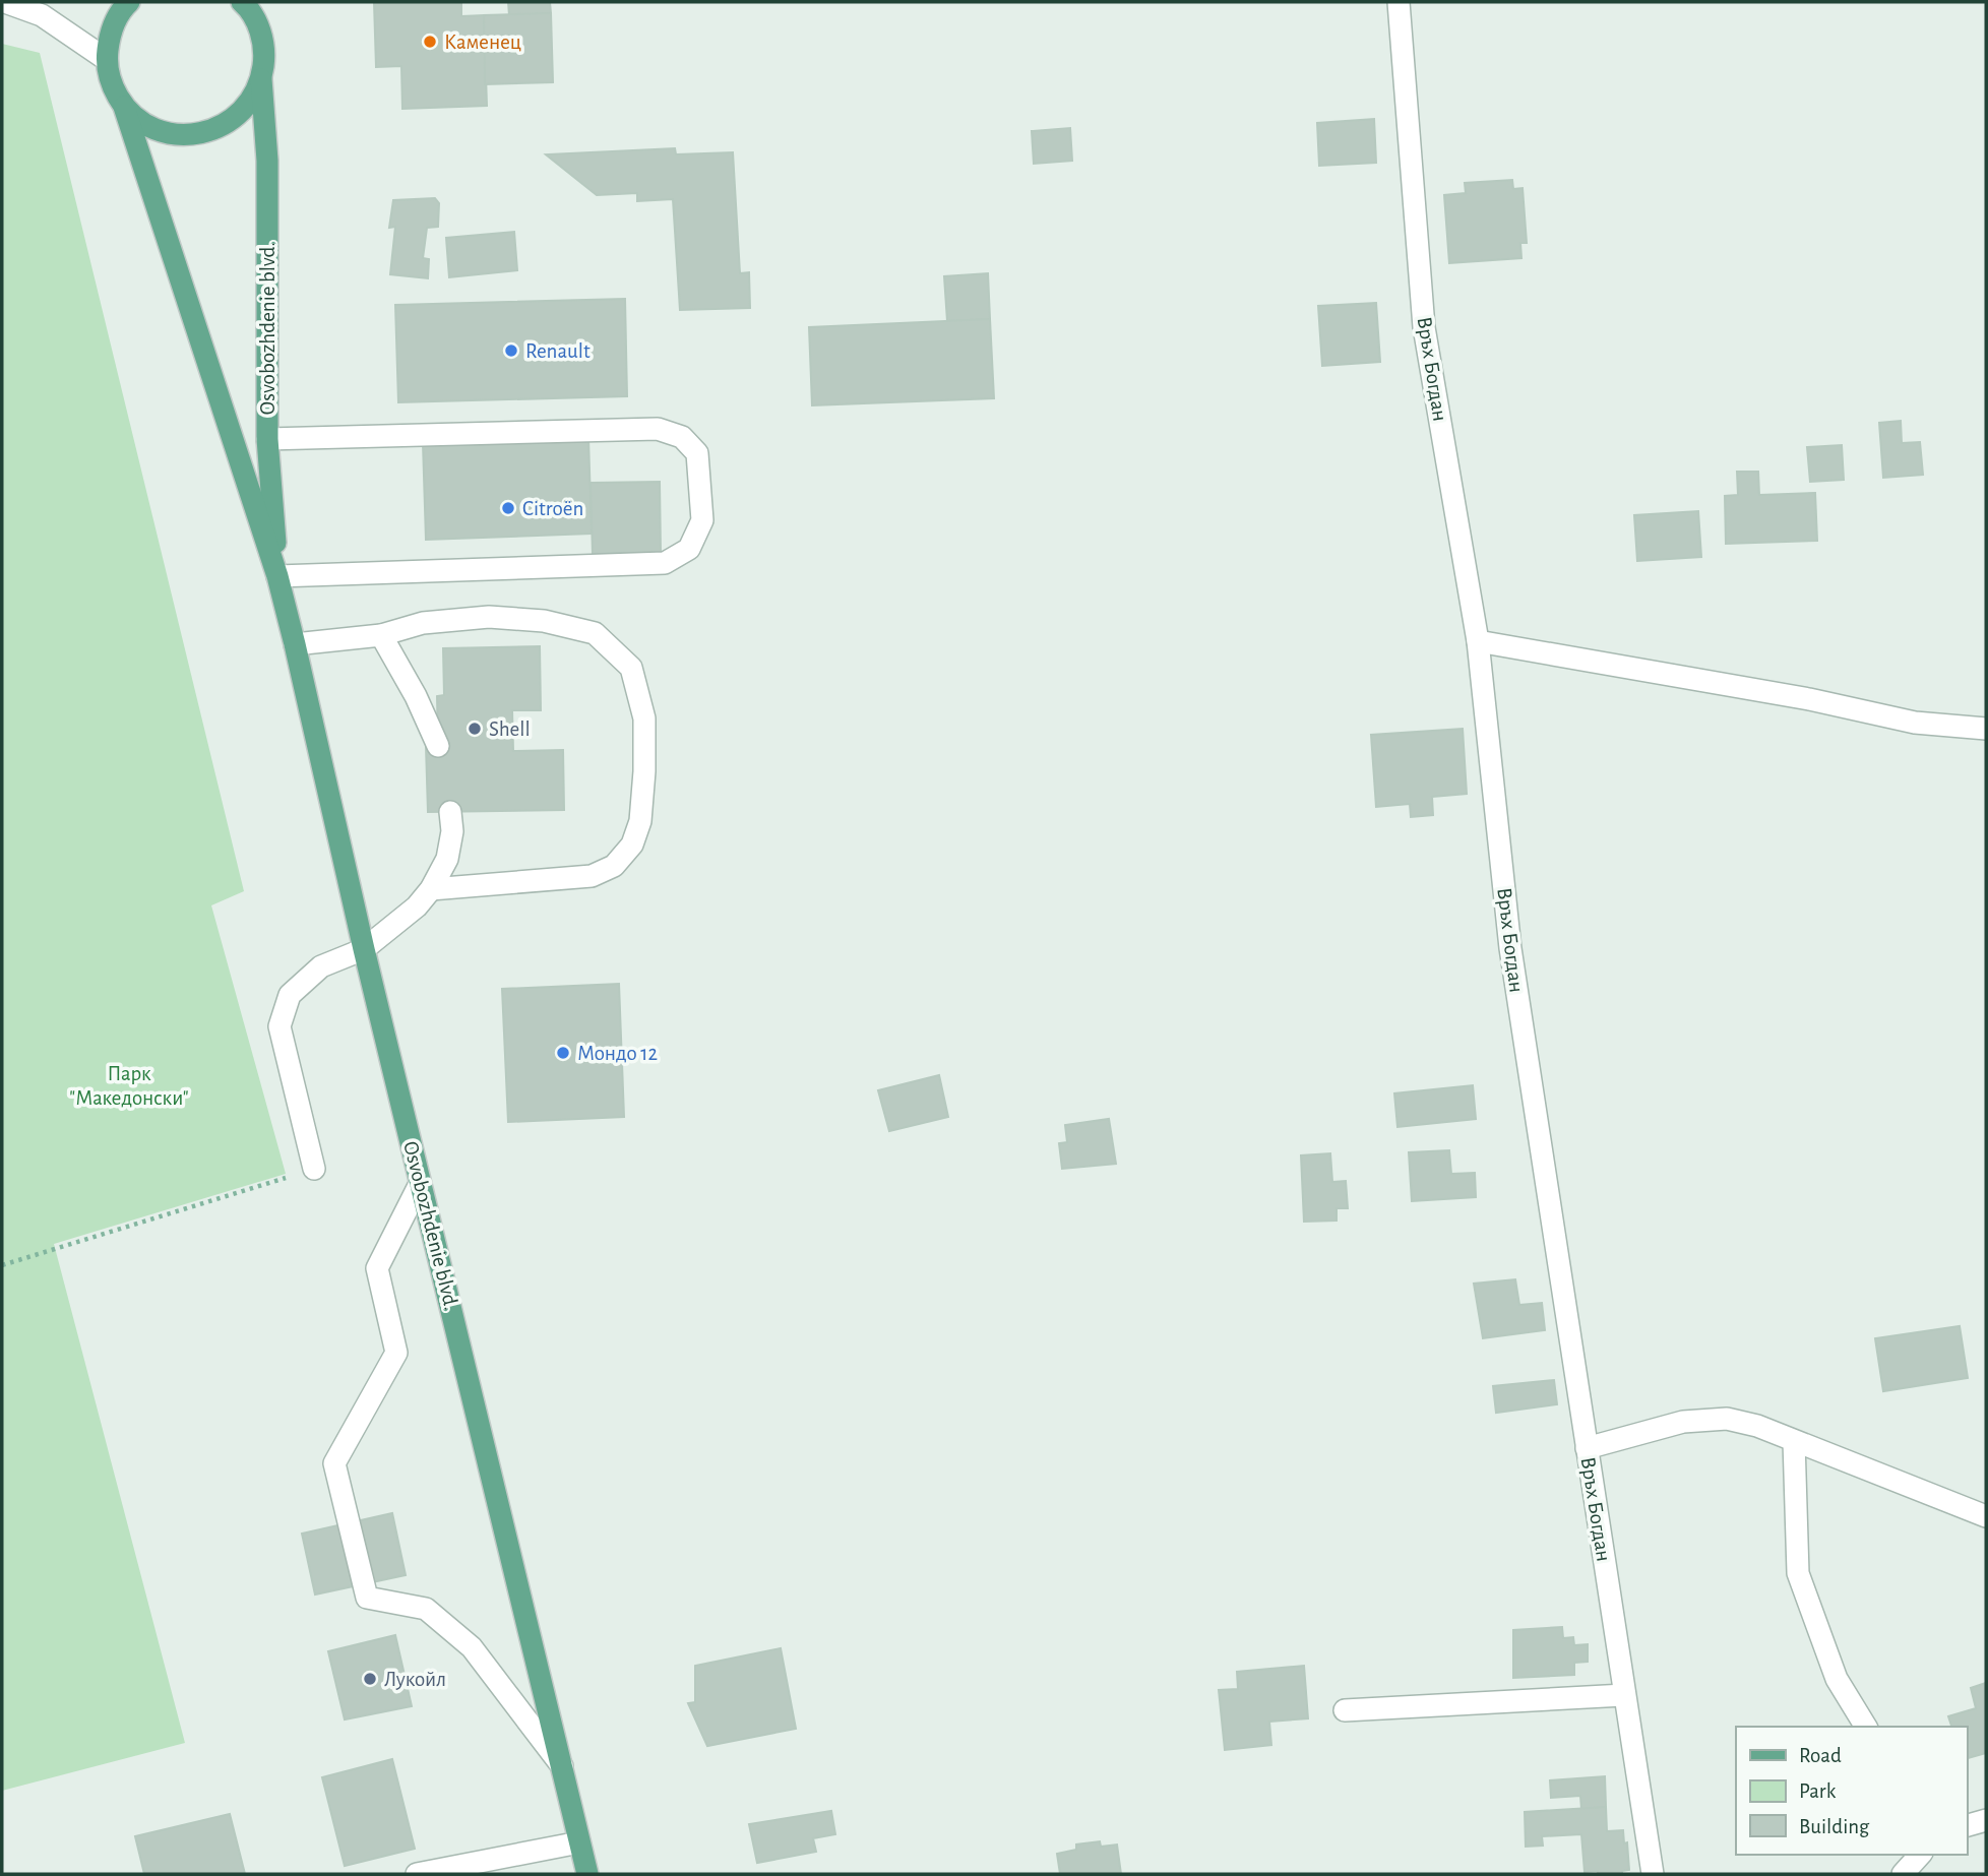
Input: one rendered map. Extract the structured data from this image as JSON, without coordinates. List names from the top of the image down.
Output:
{
  "streets": {
    "main road": ["Osvobozhdenie blvd."],
    "street": ["Връх Богдан"]
  },
  "parks": ["Парк \"Македонски\""],
  "places": [
    "Каменец",
    "Renault",
    "Citroën",
    "Shell",
    "Мондо 12",
    "Лукойл"
  ],
  "legend": ["Road", "Park", "Building"]
}
